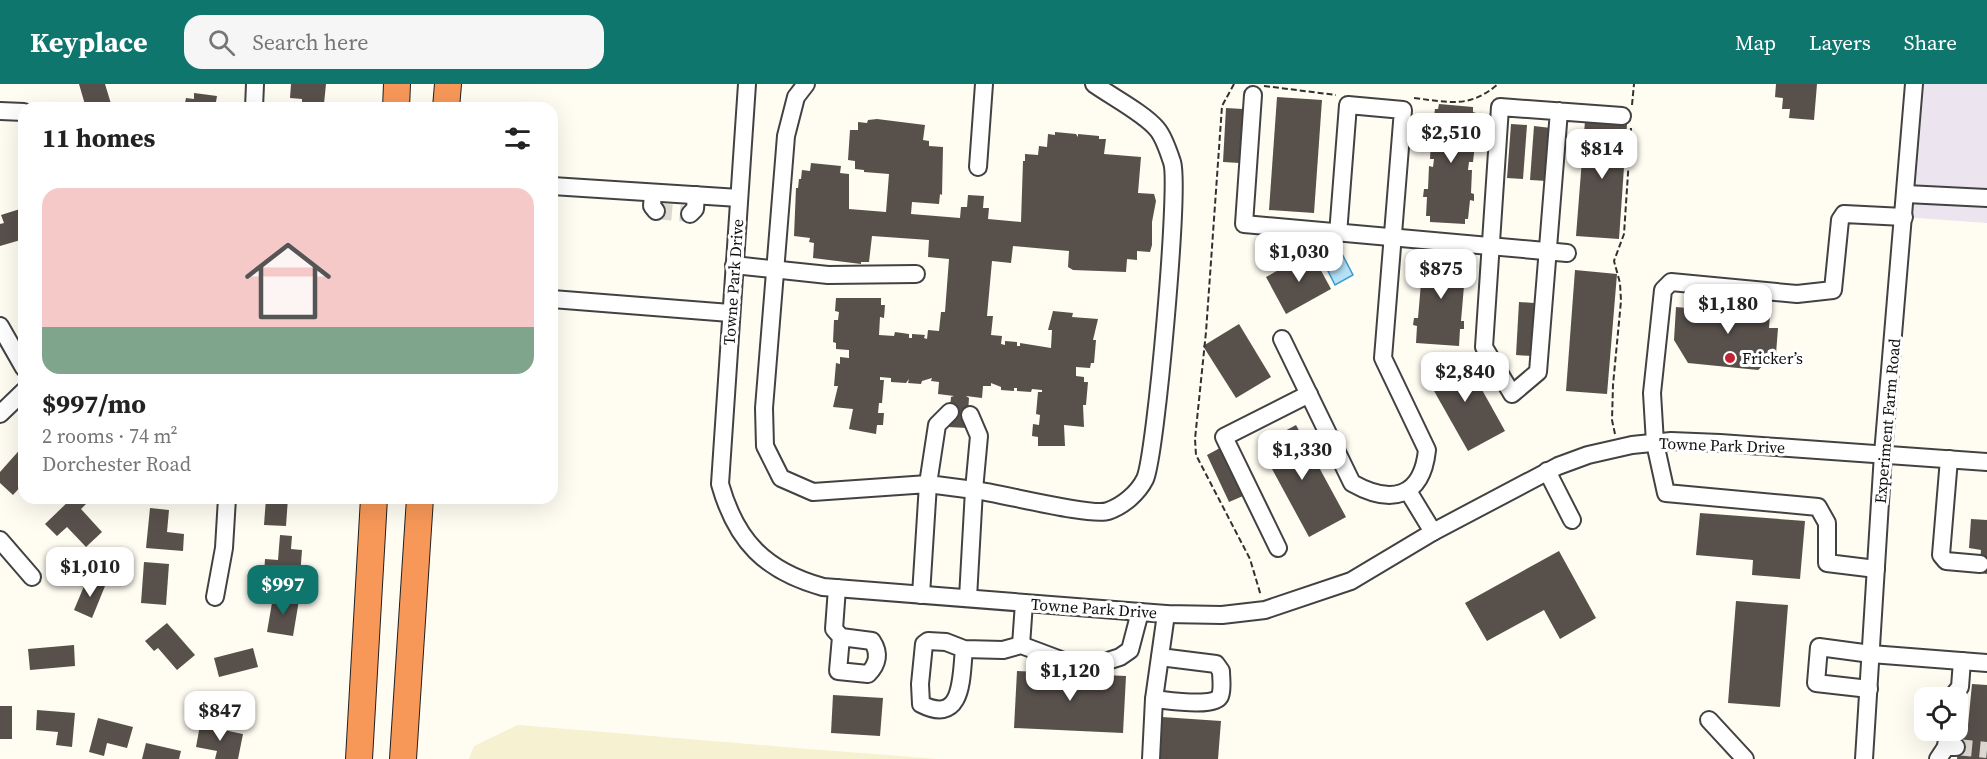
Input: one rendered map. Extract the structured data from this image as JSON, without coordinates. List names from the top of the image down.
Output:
{
  "streets": {
    "street": ["Towne Park Drive", "Experiment Farm Road"]
  },
  "crossings": [
    ["Towne Park Drive", "Experiment Farm Road"]
  ],
  "places": ["Fricker’s"],
  "page": {
    "header": "Keyplace",
    "search": "Search here",
    "nav": ["Map", "Layers", "Share"],
    "heading": "11 homes",
    "price": [
      "$2,510",
      "$814",
      "$1,030",
      "$875",
      "$1,180",
      "$2,840",
      "$1,330",
      "$1,010",
      "$997",
      "$1,120",
      "$847"
    ],
    "list": [
      {
        "name": "$997/mo",
        "note": "2 rooms · 74 m² · Dorchester Road"
      }
    ]
  }
}
